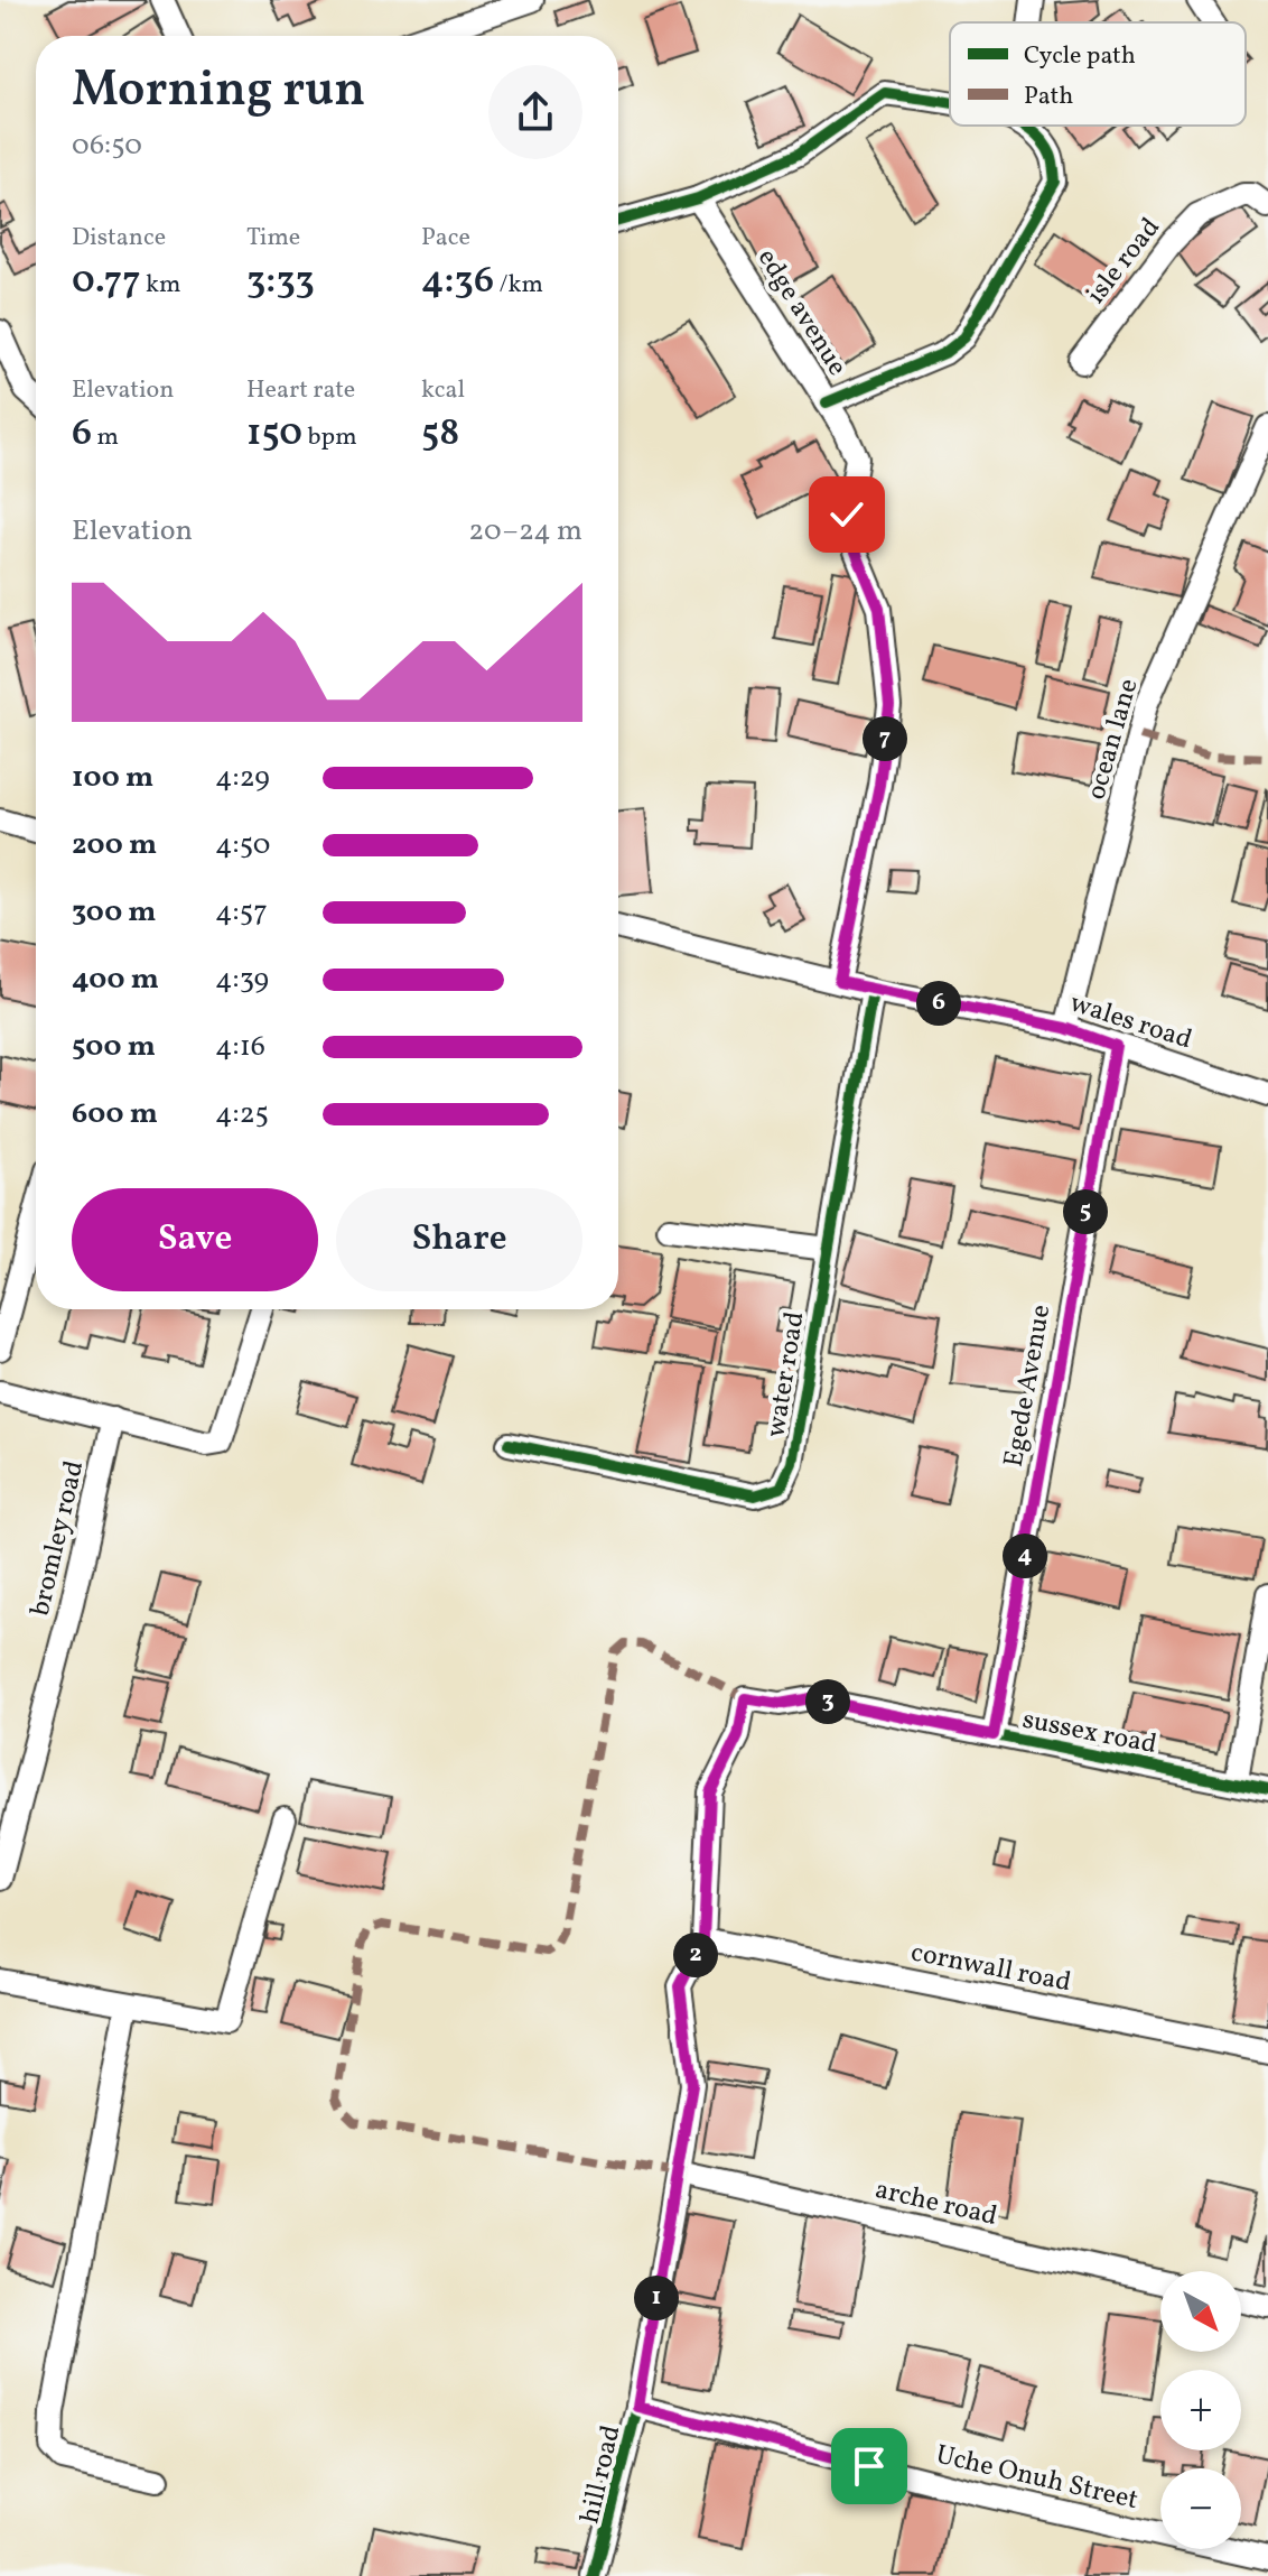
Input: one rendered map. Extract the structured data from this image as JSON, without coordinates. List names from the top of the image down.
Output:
{
  "streets": {
    "street": [
      "isle road",
      "edge avenue",
      "ocean lane",
      "wales road",
      "water road",
      "Egede Avenue",
      "bromley road",
      "sussex road",
      "cornwall road",
      "arche road",
      "hill road",
      "Uche Onuh Street"
    ]
  },
  "crossings": [
    ["edge avenue", "wales road"],
    ["ocean lane", "wales road"],
    ["wales road", "water road"],
    ["wales road", "Egede Avenue"],
    ["Egede Avenue", "sussex road"],
    ["sussex road", "hill road"],
    ["cornwall road", "hill road"],
    ["arche road", "hill road"],
    ["hill road", "Uche Onuh Street"]
  ],
  "legend": ["Cycle path", "Path"],
  "north": "bottom right",
  "page": {
    "heading": ["Morning run", "06:50"],
    "stats": [
      ["Distance", "0.77 km"],
      ["Time", "3:33"],
      ["Pace", "4:36 /km"],
      ["Elevation", "6 m"],
      ["Heart rate", "150 bpm"],
      ["kcal", "58"]
    ],
    "chart": ["Elevation", "20–24 m"],
    "pins": [
      "7",
      "6",
      "5",
      "4",
      "3",
      "2",
      "1"
    ],
    "list": [
      {
        "name": "100 m",
        "note": "4:29"
      },
      {
        "name": "200 m",
        "note": "4:50"
      },
      {
        "name": "300 m",
        "note": "4:57"
      },
      {
        "name": "400 m",
        "note": "4:39"
      },
      {
        "name": "500 m",
        "note": "4:16"
      },
      {
        "name": "600 m",
        "note": "4:25"
      }
    ],
    "buttons": ["Save", "Share"],
    "map_buttons": ["+", "−"]
  }
}
